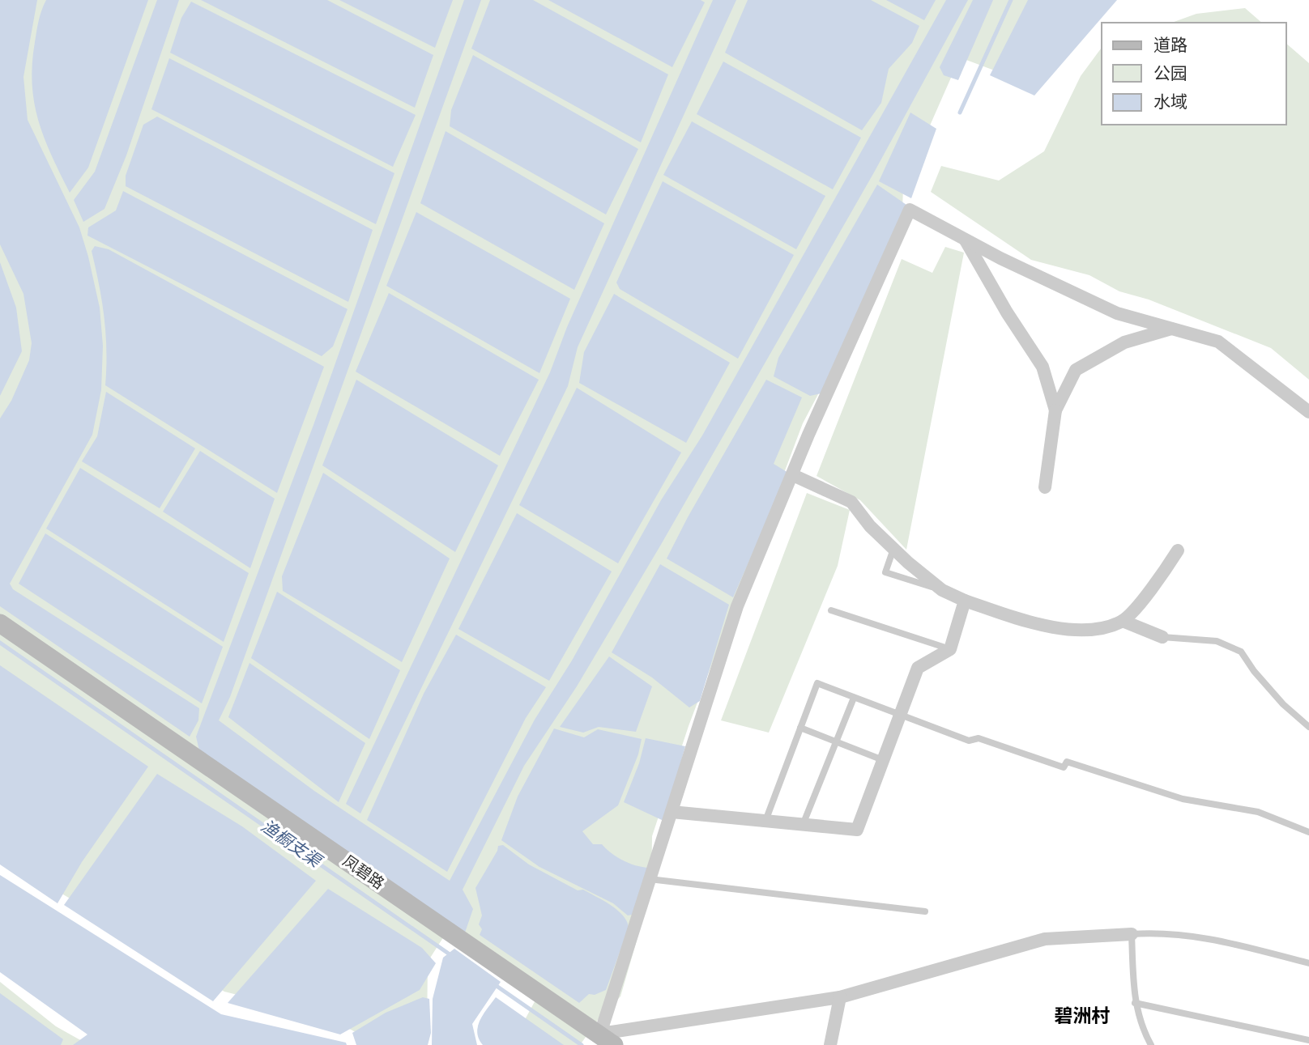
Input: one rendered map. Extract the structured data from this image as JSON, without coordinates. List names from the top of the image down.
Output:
{
  "streets": {
    "main road": ["凤碧路"]
  },
  "districts": ["碧洲村"],
  "water": ["渔橱支渠"],
  "legend": ["道路", "公园", "水域"]
}
